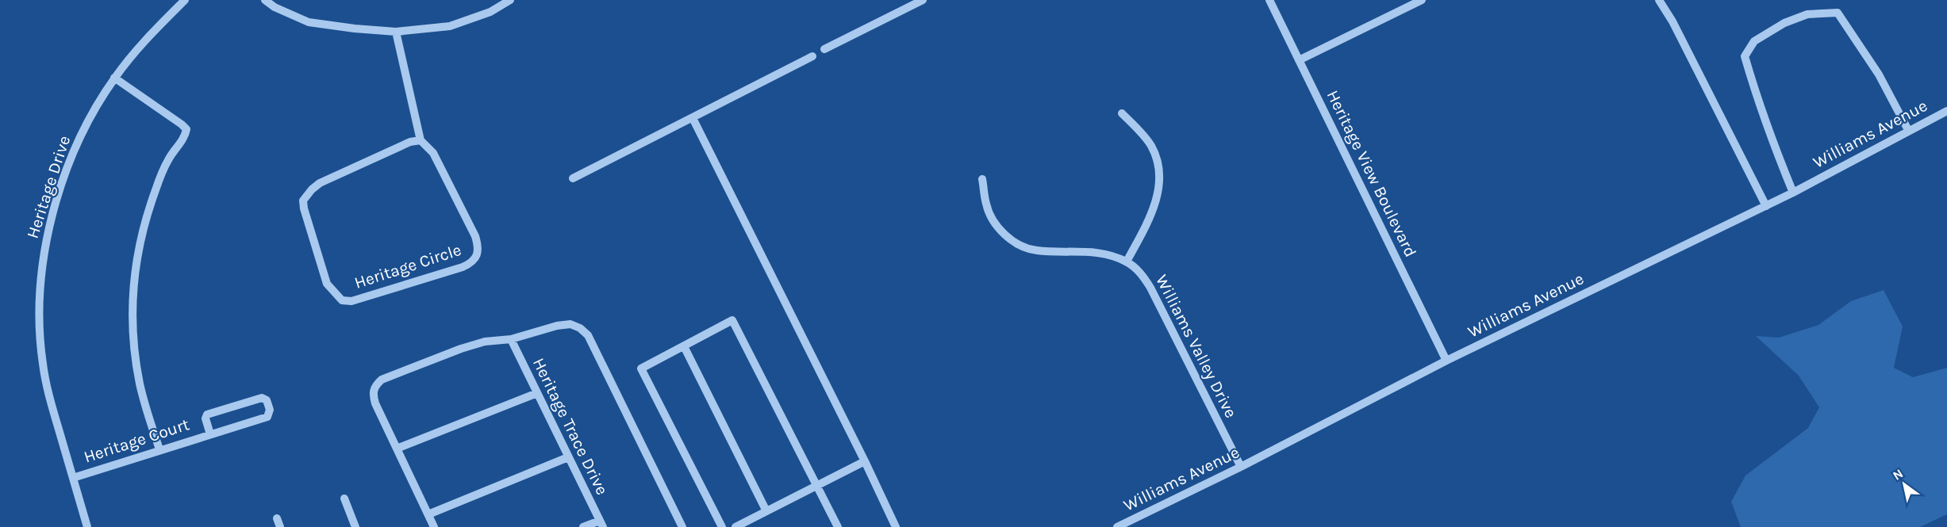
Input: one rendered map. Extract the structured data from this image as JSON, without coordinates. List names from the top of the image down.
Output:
{
  "streets": {
    "street": [
      "Williams Avenue",
      "Heritage View Boulevard",
      "Heritage Drive",
      "Heritage Circle",
      "Williams Valley Drive",
      "Heritage Trace Drive",
      "Heritage Court"
    ]
  },
  "crossings": [
    ["Williams Avenue", "Heritage View Boulevard"],
    ["Williams Avenue", "Williams Valley Drive"],
    ["Heritage Drive", "Heritage Court"]
  ],
  "north": "top left"
}
